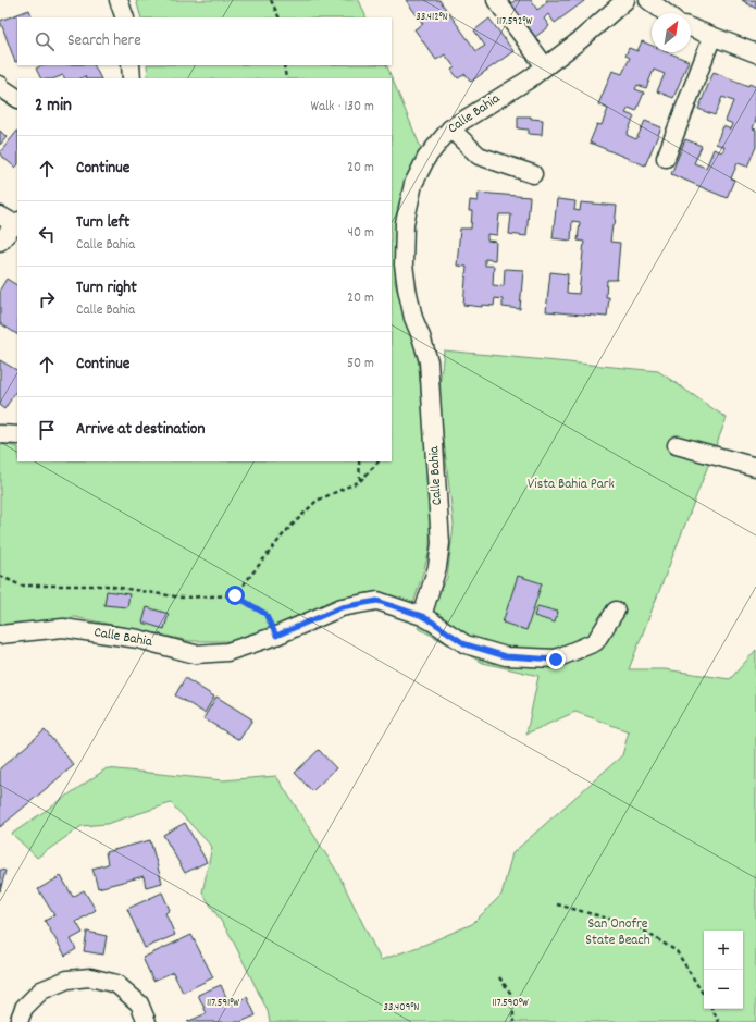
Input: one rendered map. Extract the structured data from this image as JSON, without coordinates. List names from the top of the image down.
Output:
{
  "streets": {
    "street": ["Calle Bahia"]
  },
  "parks": ["Vista Bahia Park", "San Onofre State Beach"],
  "north": "top right",
  "page": {
    "search": "Search here",
    "heading": ["2 min", "Walk · 130 m"],
    "list": [
      ["Continue", "20 m"],
      ["Turn left", "Calle Bahia", "40 m"],
      ["Turn right", "Calle Bahia", "20 m"],
      ["Continue", "50 m"],
      "Arrive at destination"
    ],
    "map_buttons": ["+", "−"]
  },
  "coordinates": [
    "33.412°N",
    "117.592°W",
    "117.591°W",
    "117.590°W",
    "33.409°N"
  ]
}
